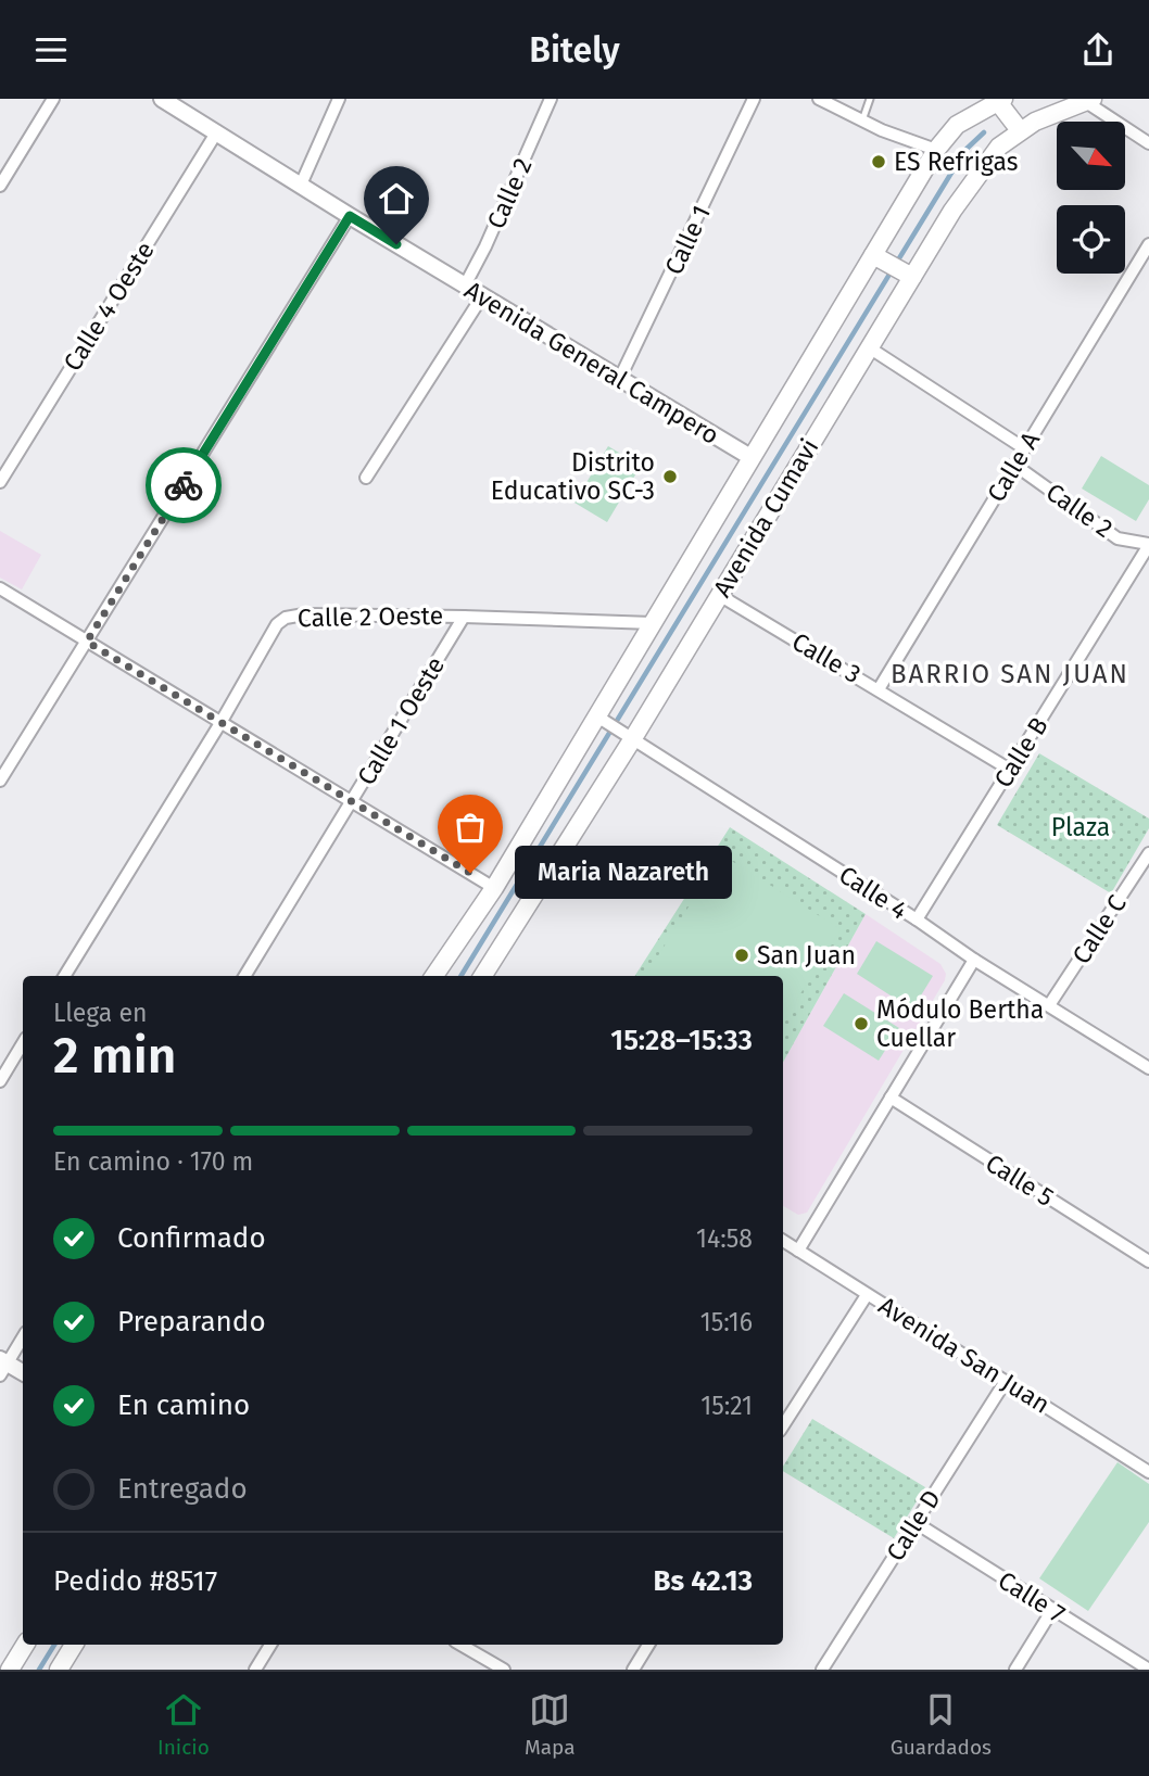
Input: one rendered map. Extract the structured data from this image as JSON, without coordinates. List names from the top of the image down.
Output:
{
  "streets": {
    "main road": ["Avenida Cumavi"],
    "street": [
      "Calle 2",
      "Calle 1",
      "Calle 4 Oeste",
      "Avenida General Campero",
      "Calle A",
      "Calle 2 Oeste",
      "Calle 3",
      "Calle 1 Oeste",
      "Calle B",
      "Calle 4",
      "Calle C",
      "Calle 5",
      "Avenida San Juan",
      "Calle D",
      "Calle 7"
    ]
  },
  "crossings": [
    ["Calle 2", "Avenida General Campero"],
    ["Calle 2", "Calle A"],
    ["Calle 2", "Calle B"],
    ["Calle 1", "Avenida General Campero"],
    ["Calle 4 Oeste", "Avenida General Campero"],
    ["Avenida General Campero", "Avenida Cumavi"],
    ["Calle A", "Calle 3"],
    ["Avenida Cumavi", "Calle 2 Oeste"],
    ["Avenida Cumavi", "Calle 3"],
    ["Avenida Cumavi", "Calle 4"],
    ["Calle 2 Oeste", "Calle 1 Oeste"],
    ["Calle 3", "Calle B"],
    ["Calle B", "Calle 4"],
    ["Calle 4", "Calle C"],
    ["Avenida San Juan", "Calle D"],
    ["Calle D", "Calle 7"]
  ],
  "districts": ["BARRIO SAN JUAN"],
  "parks": ["Plaza"],
  "places": [
    "ES Refrigas",
    "Distrito Educativo SC-3",
    "Maria Nazareth",
    "San Juan",
    "Módulo Bertha Cuellar"
  ],
  "north": "bottom right",
  "page": {
    "header": "Bitely",
    "bubble": "Maria Nazareth",
    "heading": ["2 min", "Llega en", "15:28–15:33"],
    "panel": ["Pedido #8517", "Bs 42.13"],
    "bar": "En camino · 170 m",
    "list": [
      ["Confirmado", "14:58"],
      ["Preparando", "15:16"],
      ["En camino", "15:21"],
      "Entregado"
    ],
    "tabs": ["Inicio", "Mapa", "Guardados"]
  }
}
